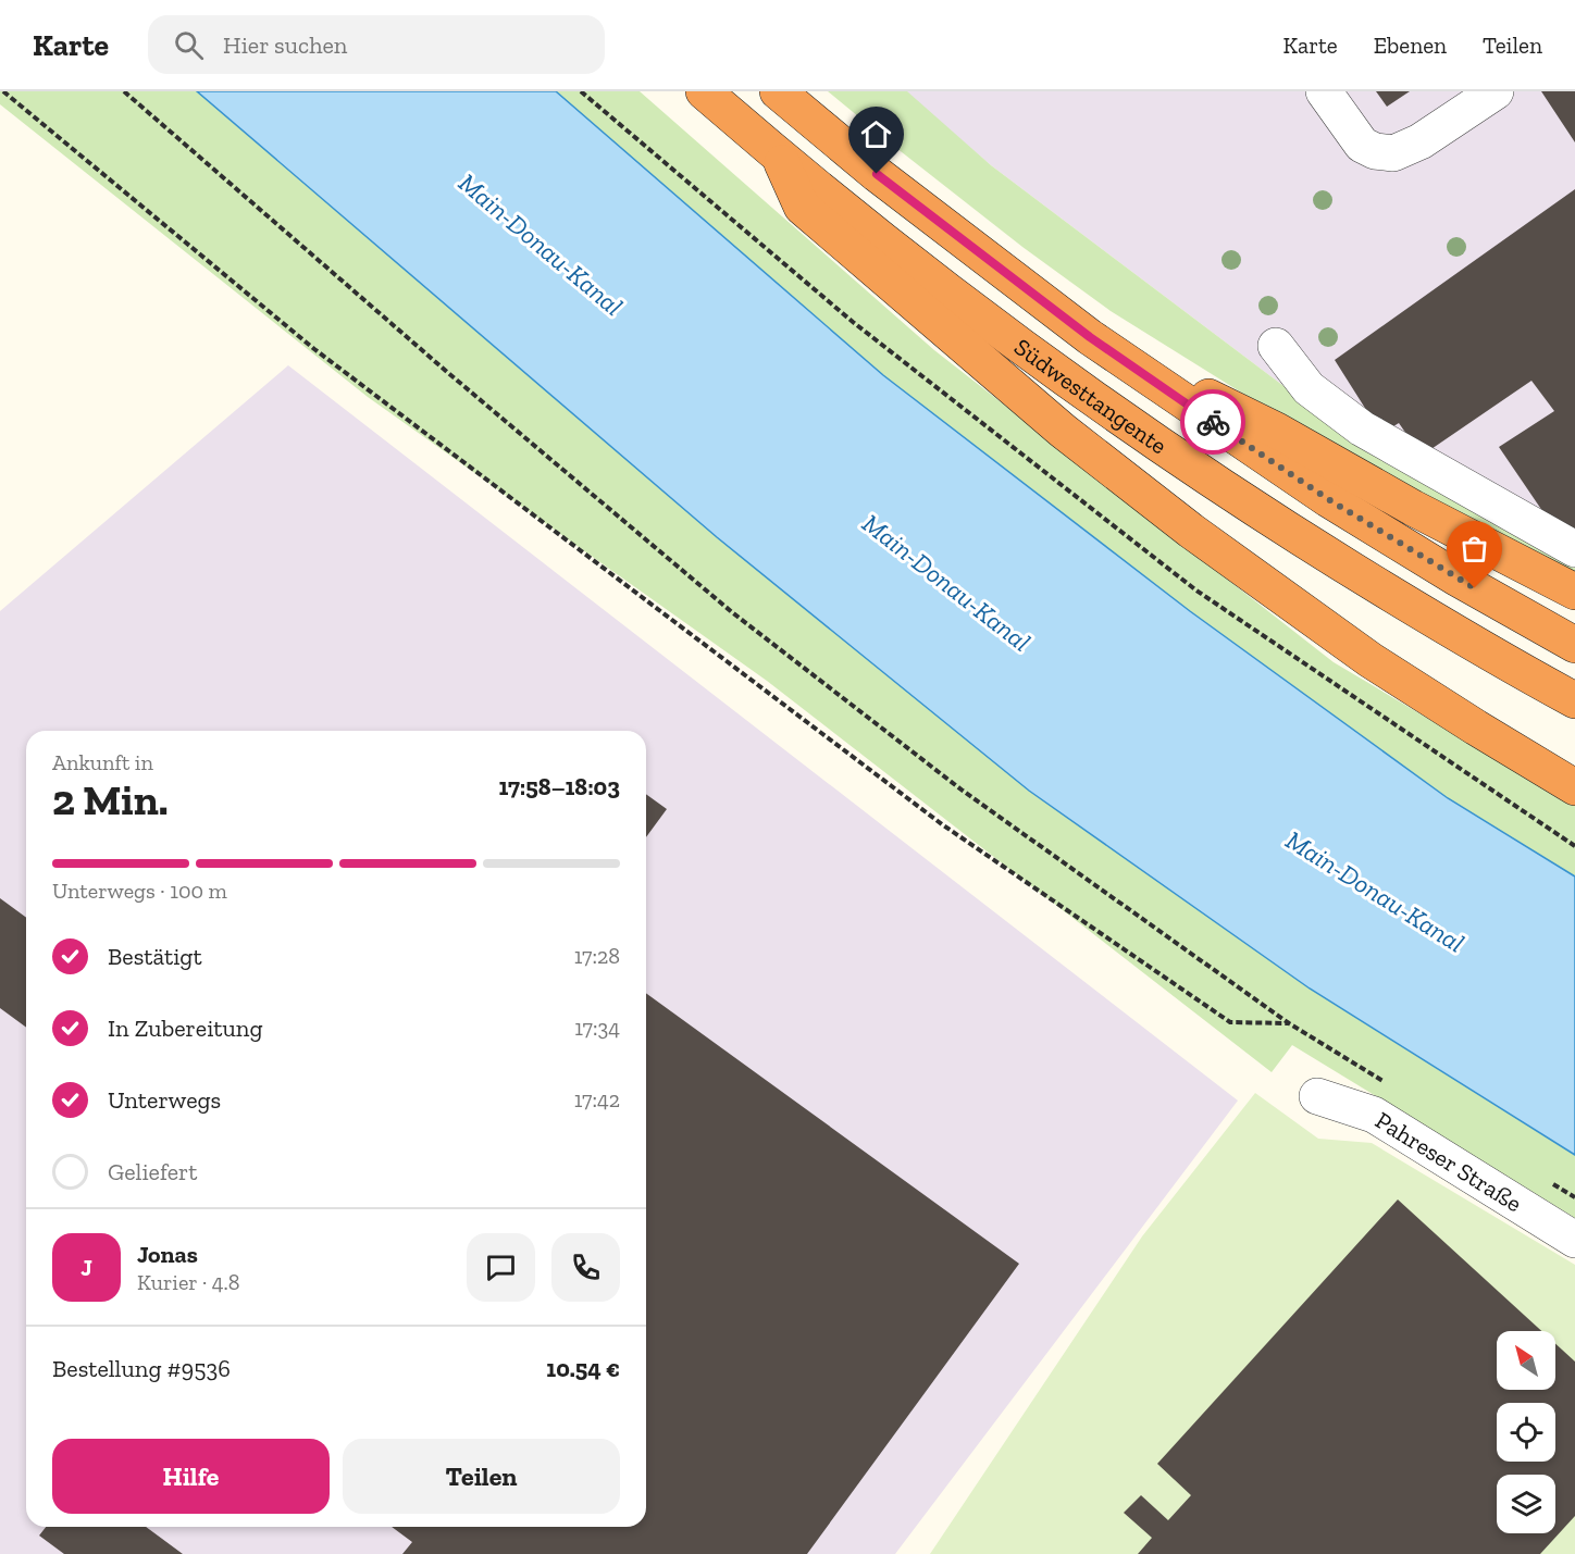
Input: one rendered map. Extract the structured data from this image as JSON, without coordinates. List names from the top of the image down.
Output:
{
  "streets": {
    "highway": ["Südwesttangente"],
    "street": ["Pahreser Straße"]
  },
  "water": ["Main-Donau-Kanal"],
  "north": "top left",
  "page": {
    "header": "Karte",
    "search": "Hier suchen",
    "nav": ["Karte", "Ebenen", "Teilen"],
    "heading": ["2 Min.", "Ankunft in", "17:58–18:03"],
    "panel": [
      "Jonas",
      "Kurier · 4.8",
      "Bestellung #9536",
      "10.54 €"
    ],
    "bar": "Unterwegs · 100 m",
    "list": [
      ["Bestätigt", "17:28"],
      ["In Zubereitung", "17:34"],
      ["Unterwegs", "17:42"],
      "Geliefert"
    ],
    "round": "J",
    "buttons": ["Hilfe", "Teilen"]
  }
}
